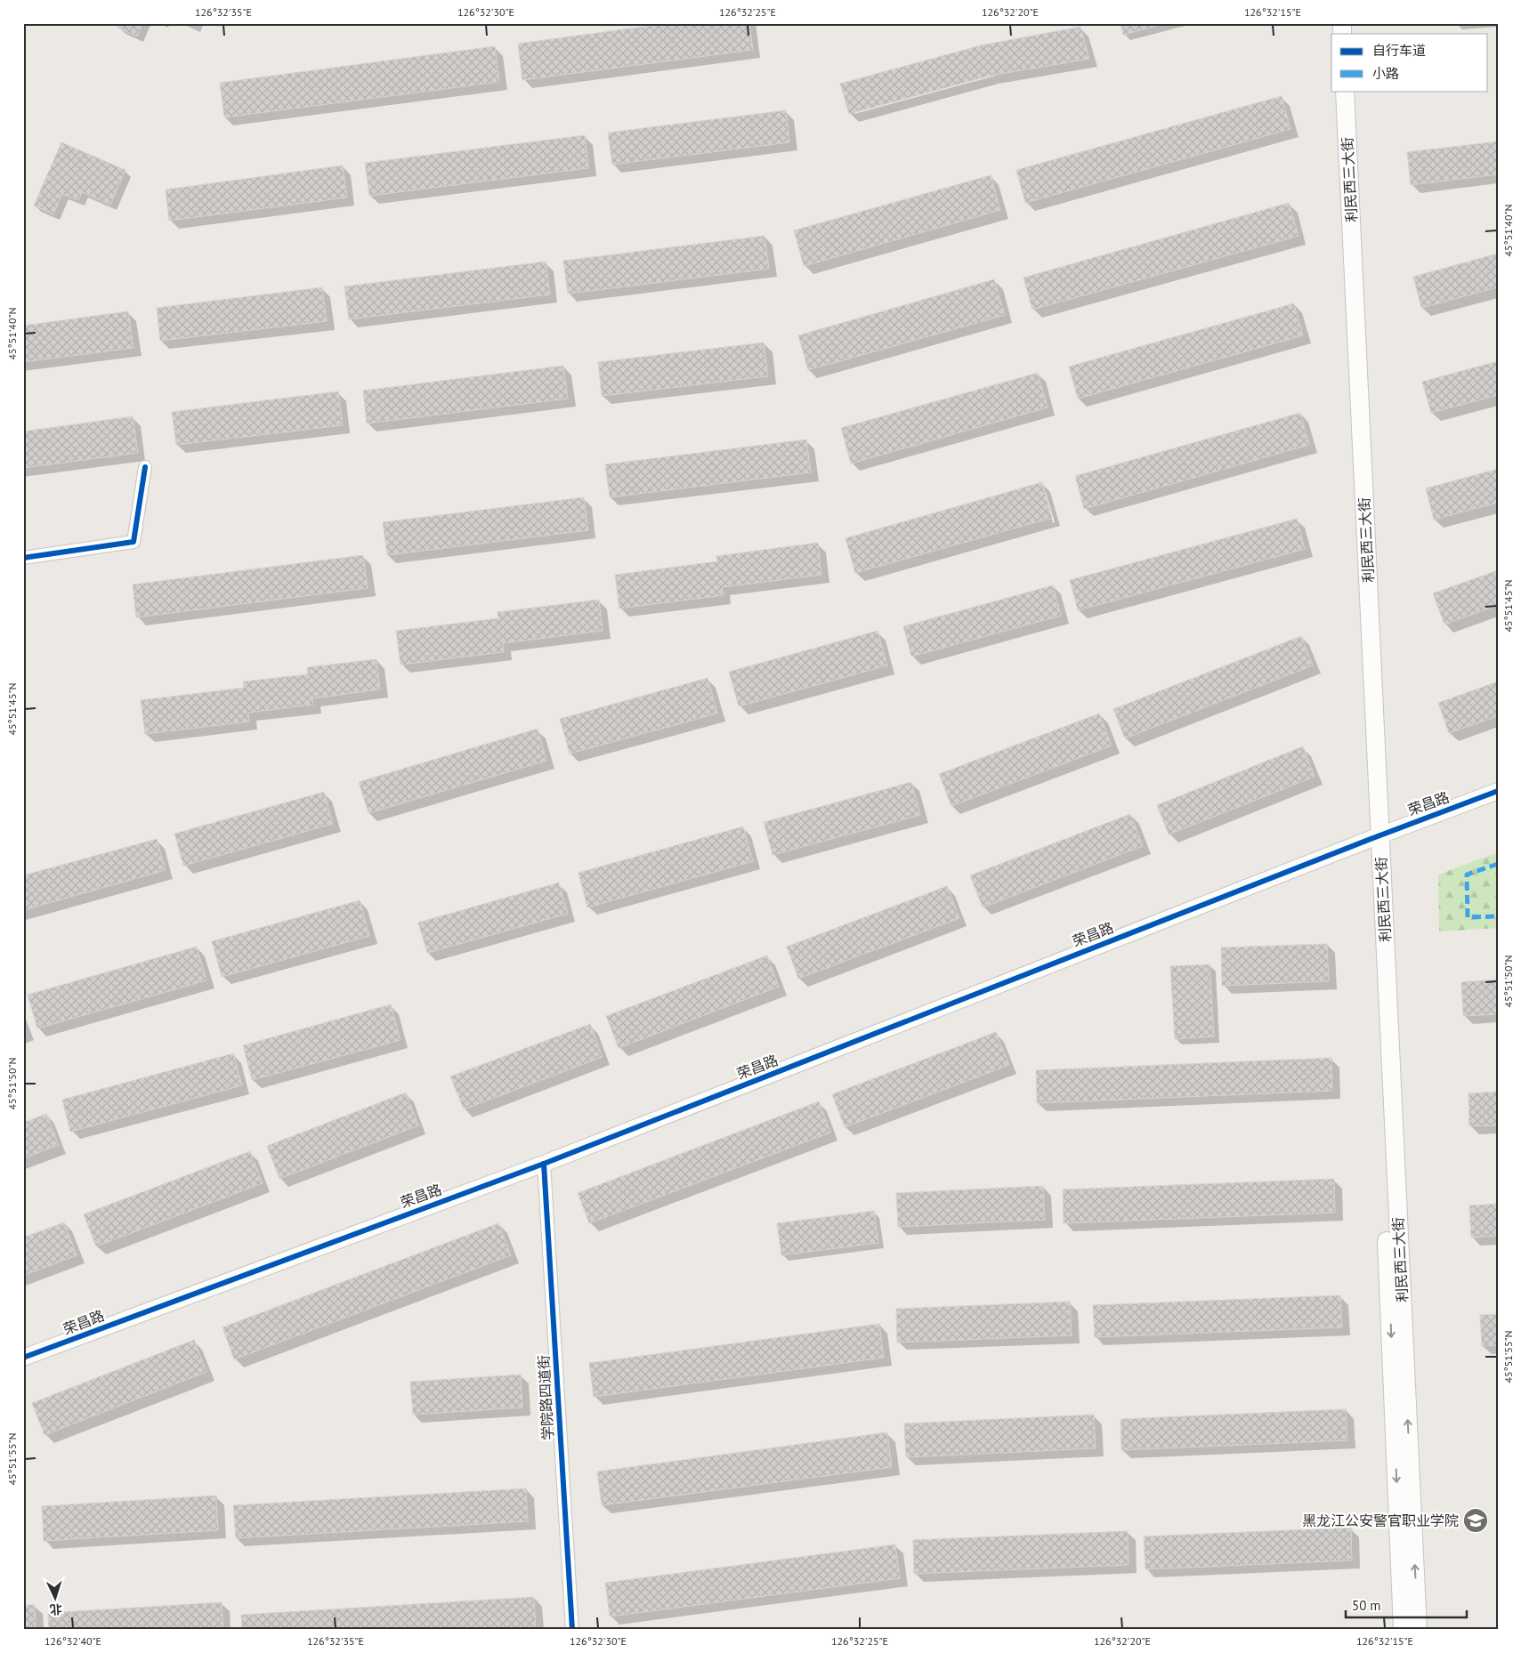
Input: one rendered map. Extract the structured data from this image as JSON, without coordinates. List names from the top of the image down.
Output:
{
  "streets": {
    "main road": ["利民西三大街"],
    "street": ["荣昌路", "学院路四道街"]
  },
  "crossings": [
    ["利民西三大街", "荣昌路"],
    ["荣昌路", "学院路四道街"]
  ],
  "places": {
    "school or university": ["黑龙江公安警官职业学院"]
  },
  "legend": ["自行车道", "小路"],
  "scale_bar": "50 m",
  "north": "bottom",
  "coordinates": [
    "126°32'35\"E",
    "126°32'30\"E",
    "126°32'25\"E",
    "126°32'20\"E",
    "126°32'15\"E",
    "45°51'40\"N",
    "45°51'45\"N",
    "45°51'50\"N",
    "45°51'55\"N",
    "126°32'40\"E"
  ]
}
